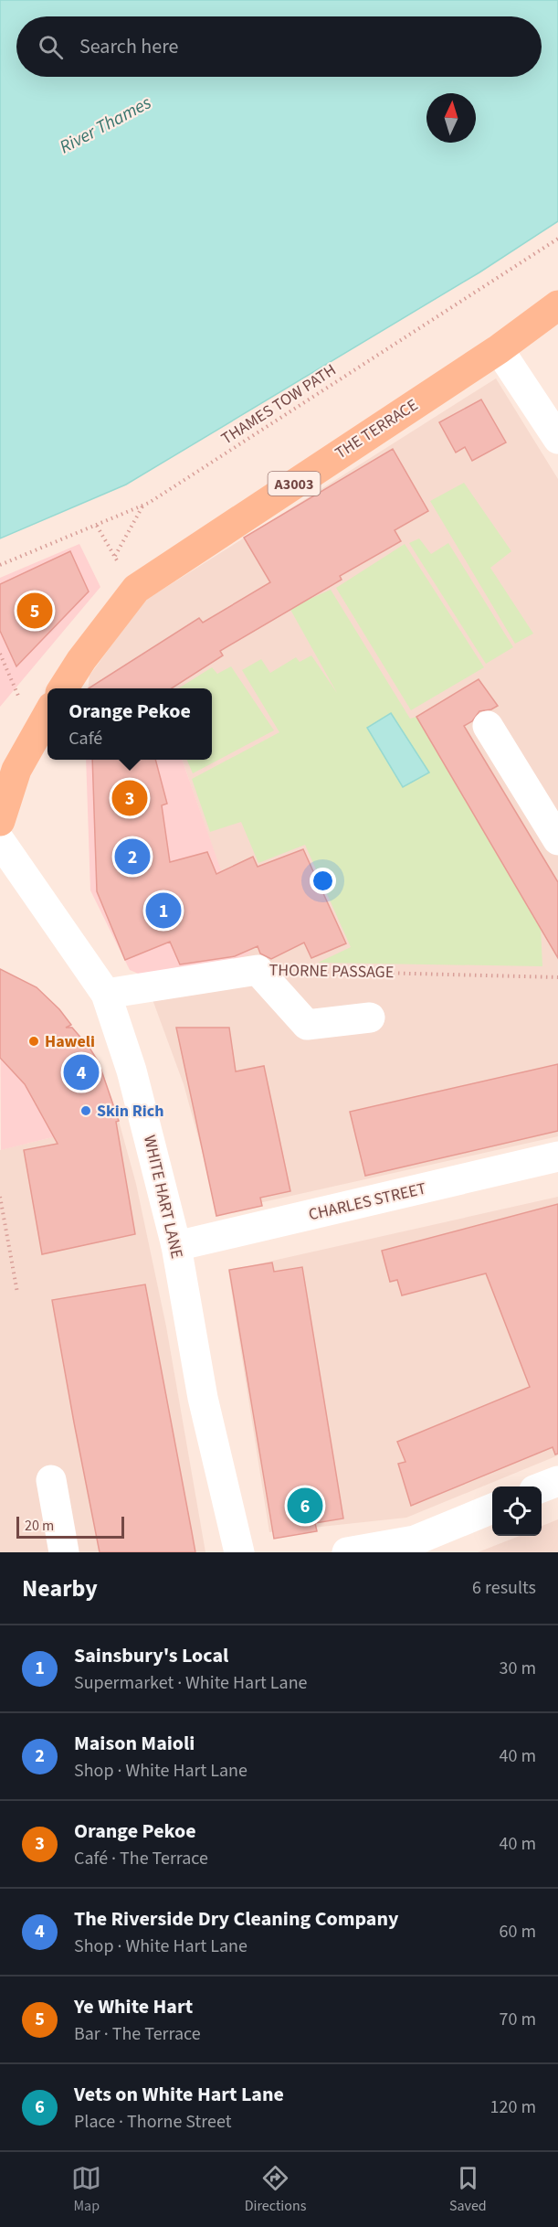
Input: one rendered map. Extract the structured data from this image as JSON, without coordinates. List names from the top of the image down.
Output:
{
  "streets": {
    "main road": ["THE TERRACE", "A3003"],
    "street": ["THORNE PASSAGE", "WHITE HART LANE", "CHARLES STREET"],
    "path": ["THAMES TOW PATH"]
  },
  "crossings": [
    ["THORNE PASSAGE", "WHITE HART LANE"],
    ["WHITE HART LANE", "CHARLES STREET"]
  ],
  "water": ["River Thames"],
  "places": ["Haweli", "Skin Rich"],
  "scale_bar": "20 m",
  "north": "top",
  "page": {
    "search": "Search here",
    "pins": [
      "5",
      "3",
      "2",
      "1",
      "4",
      "6"
    ],
    "popup": ["Orange Pekoe", "Café"],
    "scale": "20 m",
    "heading": ["Nearby", "6 results"],
    "list": [
      {
        "mark": "1",
        "name": "Sainsbury's Local",
        "note": "Supermarket · White Hart Lane",
        "value": "30 m"
      },
      {
        "mark": "2",
        "name": "Maison Maioli",
        "note": "Shop · White Hart Lane",
        "value": "40 m"
      },
      {
        "mark": "3",
        "name": "Orange Pekoe",
        "note": "Café · The Terrace",
        "value": "40 m"
      },
      {
        "mark": "4",
        "name": "The Riverside Dry Cleaning Company",
        "note": "Shop · White Hart Lane",
        "value": "60 m"
      },
      {
        "mark": "5",
        "name": "Ye White Hart",
        "note": "Bar · The Terrace",
        "value": "70 m"
      },
      {
        "mark": "6",
        "name": "Vets on White Hart Lane",
        "note": "Place · Thorne Street",
        "value": "120 m"
      }
    ],
    "nav": ["Map", "Directions", "Saved"]
  }
}
